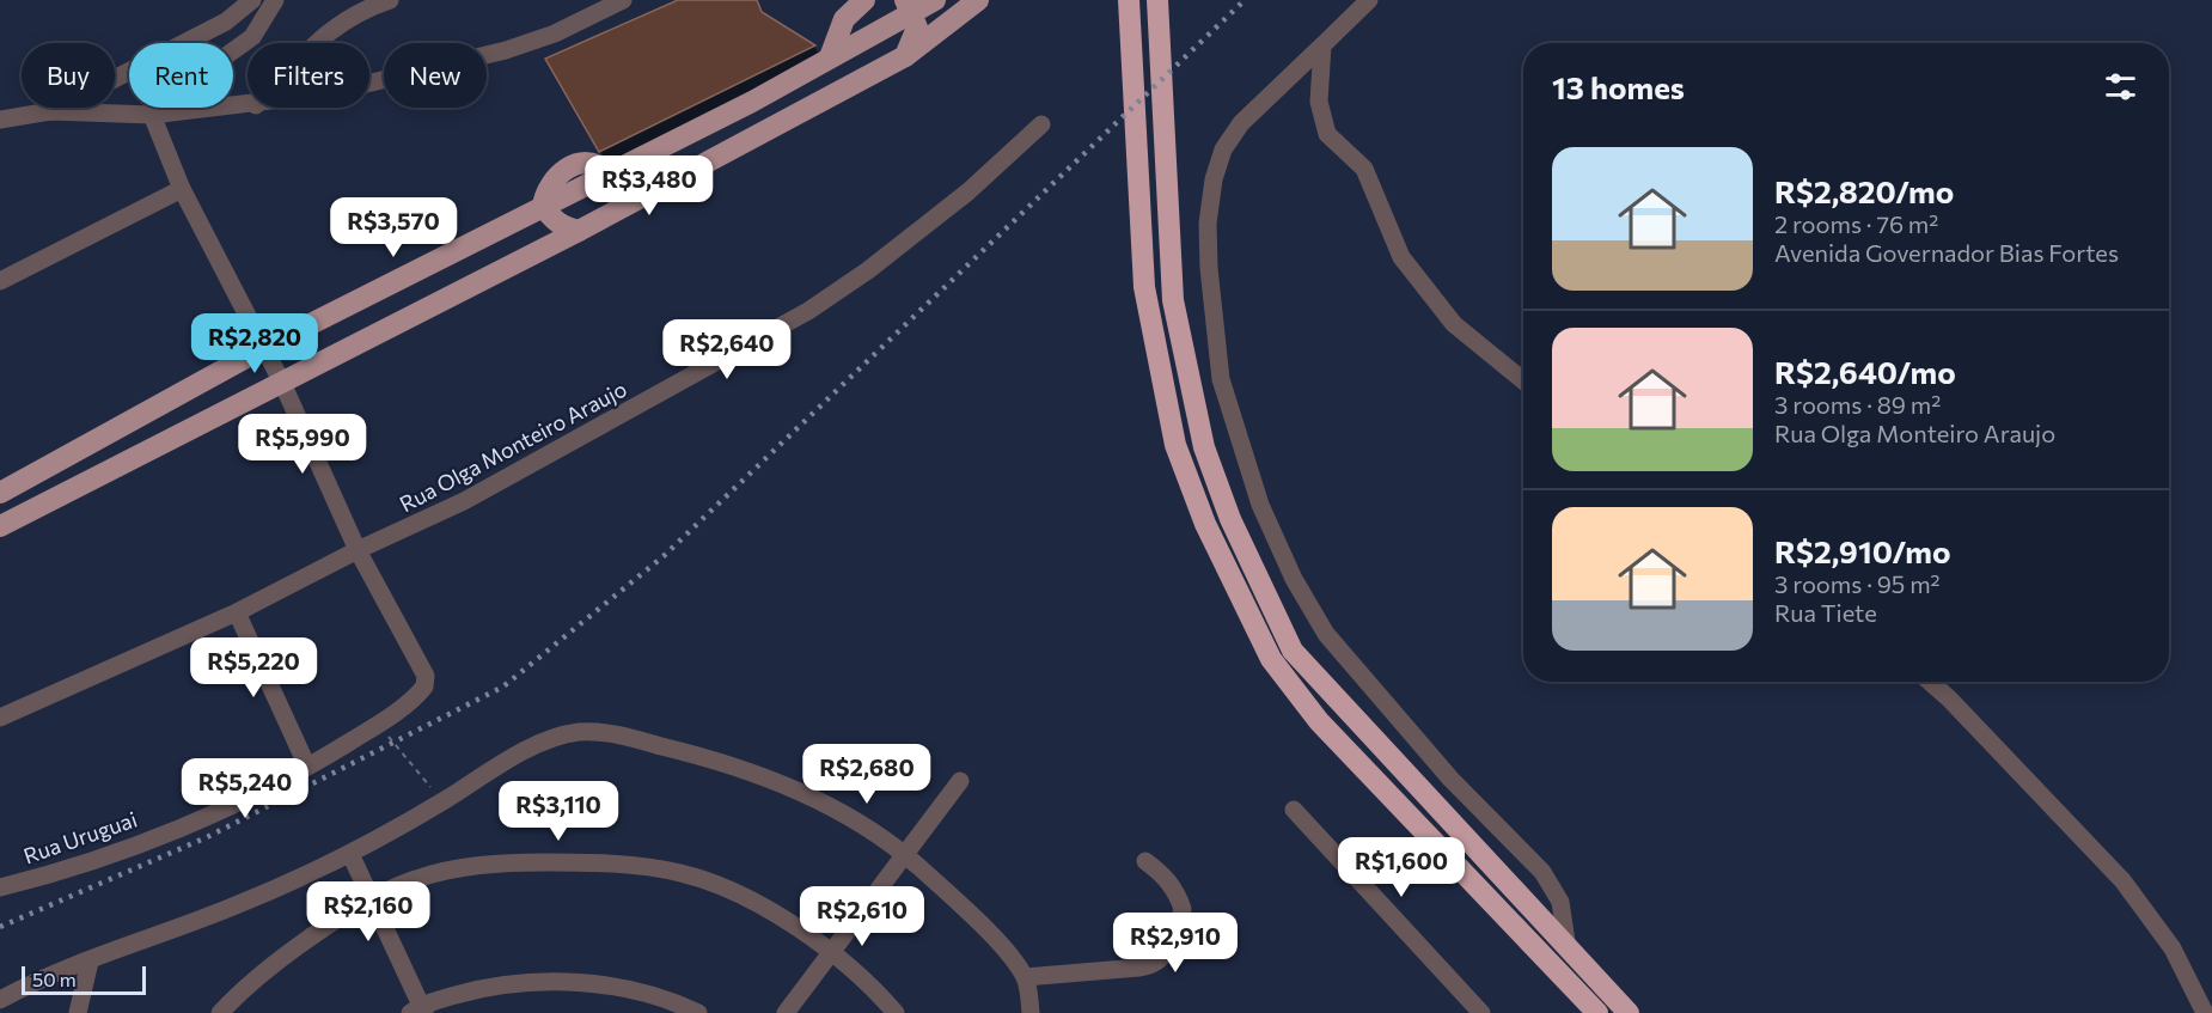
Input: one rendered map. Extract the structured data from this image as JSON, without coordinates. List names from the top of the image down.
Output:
{
  "streets": {
    "street": ["Rua Olga Monteiro Araujo", "Rua Uruguai"]
  },
  "crossings": [
    ["Rua Olga Monteiro Araujo", "Rua Uruguai"]
  ],
  "scale_bar": "50 m",
  "page": {
    "chip": [
      "Buy",
      "Rent",
      "Filters",
      "New"
    ],
    "heading": "13 homes",
    "list": [
      {
        "name": "R$2,820/mo",
        "note": "2 rooms · 76 m² · Avenida Governador Bias Fortes"
      },
      {
        "name": "R$2,640/mo",
        "note": "3 rooms · 89 m² · Rua Olga Monteiro Araujo"
      },
      {
        "name": "R$2,910/mo",
        "note": "3 rooms · 95 m² · Rua Tiete"
      }
    ],
    "price": [
      "R$3,480",
      "R$3,570",
      "R$2,820",
      "R$2,640",
      "R$5,990",
      "R$5,220",
      "R$2,680",
      "R$5,240",
      "R$3,110",
      "R$1,600",
      "R$2,160",
      "R$2,610",
      "R$2,910"
    ],
    "scale": "50 m"
  }
}
